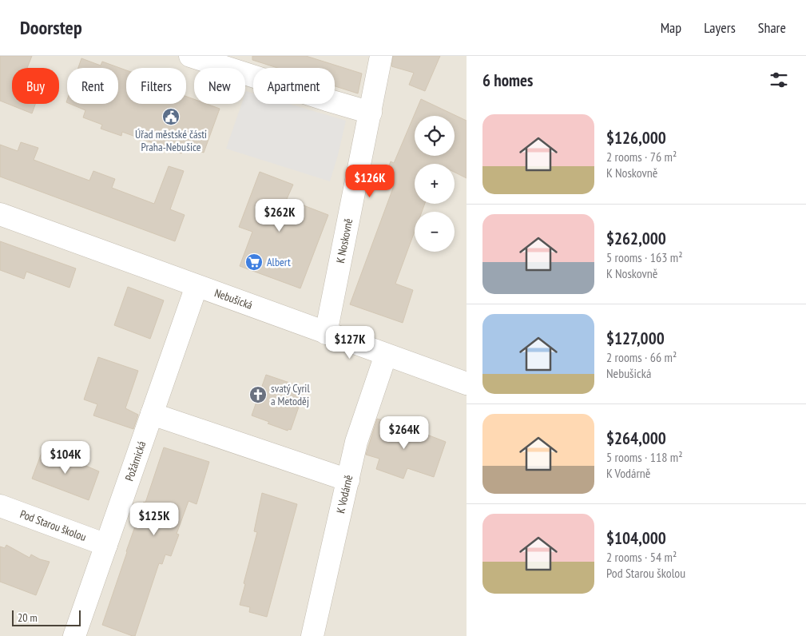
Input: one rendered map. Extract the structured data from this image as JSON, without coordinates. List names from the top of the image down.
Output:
{
  "streets": {
    "street": [
      "K Noskovně",
      "Nebušická",
      "Požárnická",
      "K Vodárně",
      "Pod Starou školou"
    ]
  },
  "crossings": [
    ["K Noskovně", "Nebušická"],
    ["Nebušická", "Požárnická"],
    ["Nebušická", "K Vodárně"],
    ["Požárnická", "Pod Starou školou"]
  ],
  "places": {
    "public building": ["Úřad městské části Praha-Nebušice"],
    "supermarket": ["Albert"],
    "church": ["svatý Cyril a Metoděj"]
  },
  "scale_bar": "20 m",
  "page": {
    "header": "Doorstep",
    "nav": ["Map", "Layers", "Share"],
    "heading": "6 homes",
    "chip": [
      "Buy",
      "Rent",
      "Filters",
      "New",
      "Apartment"
    ],
    "list": [
      {
        "name": "$126,000",
        "note": "2 rooms · 76 m² · K Noskovně"
      },
      {
        "name": "$262,000",
        "note": "5 rooms · 163 m² · K Noskovně"
      },
      {
        "name": "$127,000",
        "note": "2 rooms · 66 m² · Nebušická"
      },
      {
        "name": "$264,000",
        "note": "5 rooms · 118 m² · K Vodárně"
      },
      {
        "name": "$104,000",
        "note": "2 rooms · 54 m² · Pod Starou školou"
      }
    ],
    "map_buttons": ["+", "−"],
    "price": [
      "$126K",
      "$262K",
      "$127K",
      "$264K",
      "$104K",
      "$125K"
    ],
    "scale": "20 m"
  }
}
